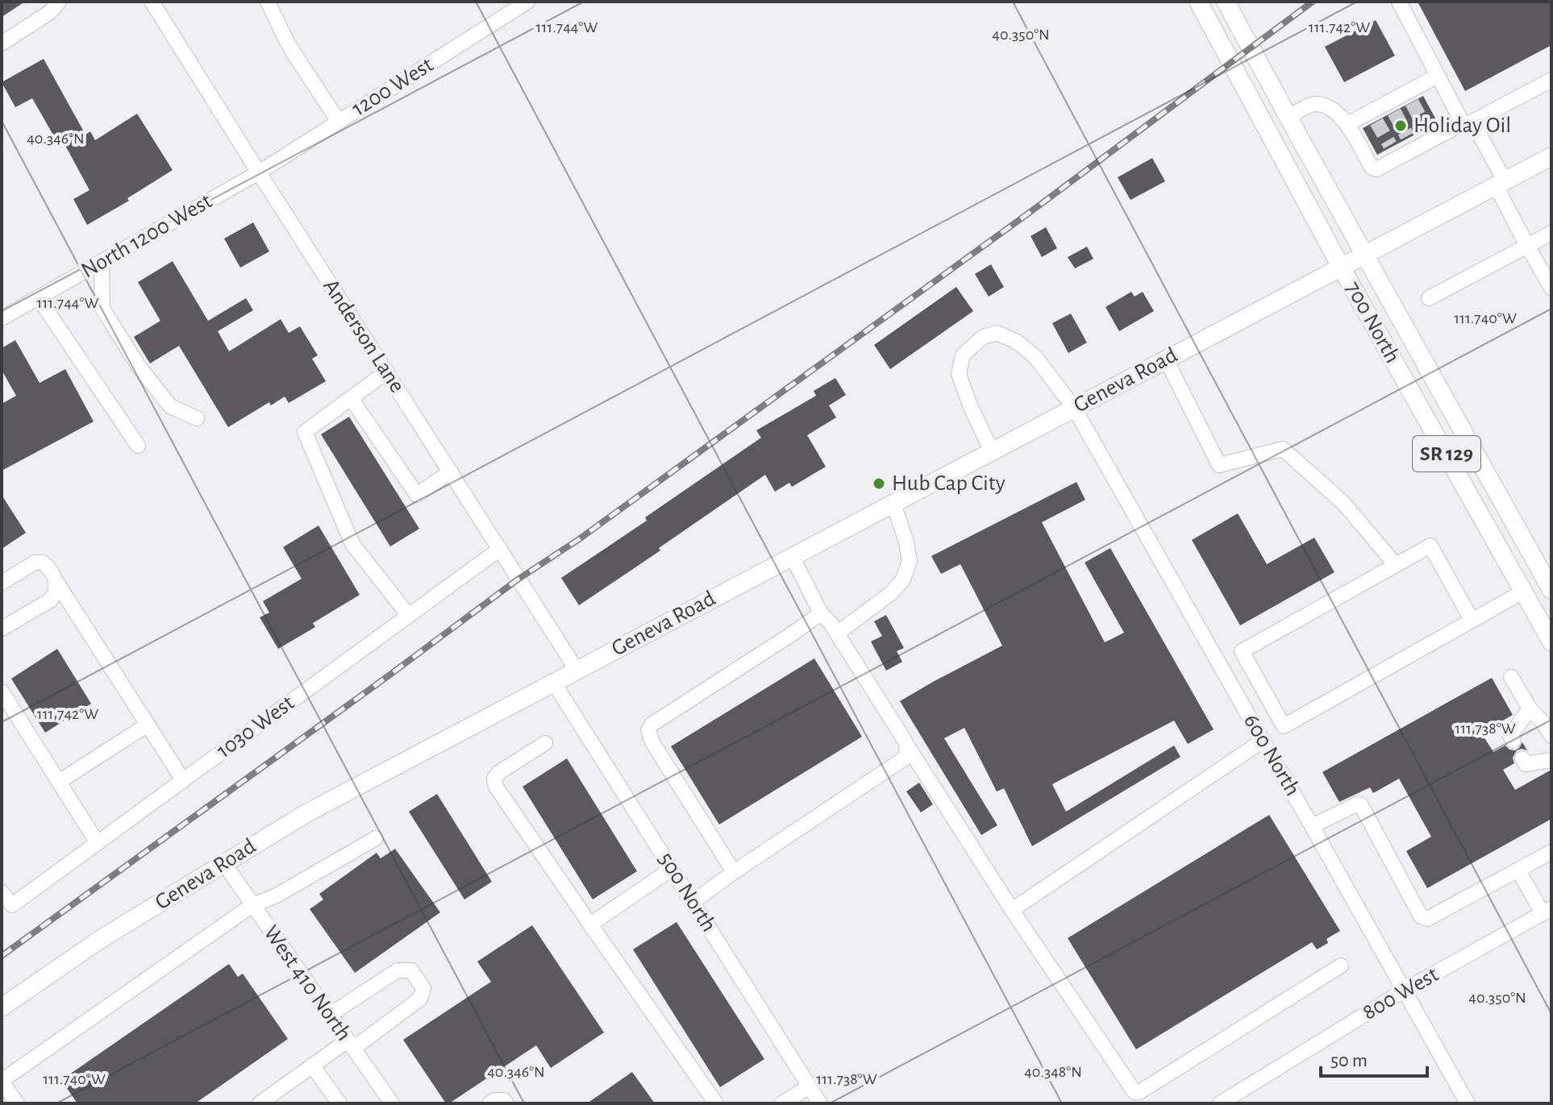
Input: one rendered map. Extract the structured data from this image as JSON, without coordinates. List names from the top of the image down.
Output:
{
  "streets": {
    "main road": ["700 North", "Geneva Road", "SR 129"],
    "street": [
      "1200 West",
      "North 1200 West",
      "Anderson Lane",
      "1030 West",
      "600 North",
      "500 North",
      "West 410 North",
      "800 West"
    ]
  },
  "crossings": [
    ["1200 West", "North 1200 West"],
    ["1200 West", "Anderson Lane"],
    ["North 1200 West", "Anderson Lane"],
    ["700 North", "Geneva Road"],
    ["Anderson Lane", "Geneva Road"],
    ["Anderson Lane", "1030 West"],
    ["Geneva Road", "600 North"],
    ["Geneva Road", "500 North"],
    ["Geneva Road", "West 410 North"],
    ["600 North", "800 West"]
  ],
  "places": ["Holiday Oil", "Hub Cap City"],
  "scale_bar": "50 m",
  "coordinates": [
    "111.744°W",
    "111.742°W",
    "40.350°N",
    "40.346°N",
    "111.740°W",
    "111.738°W",
    "40.348°N"
  ]
}
